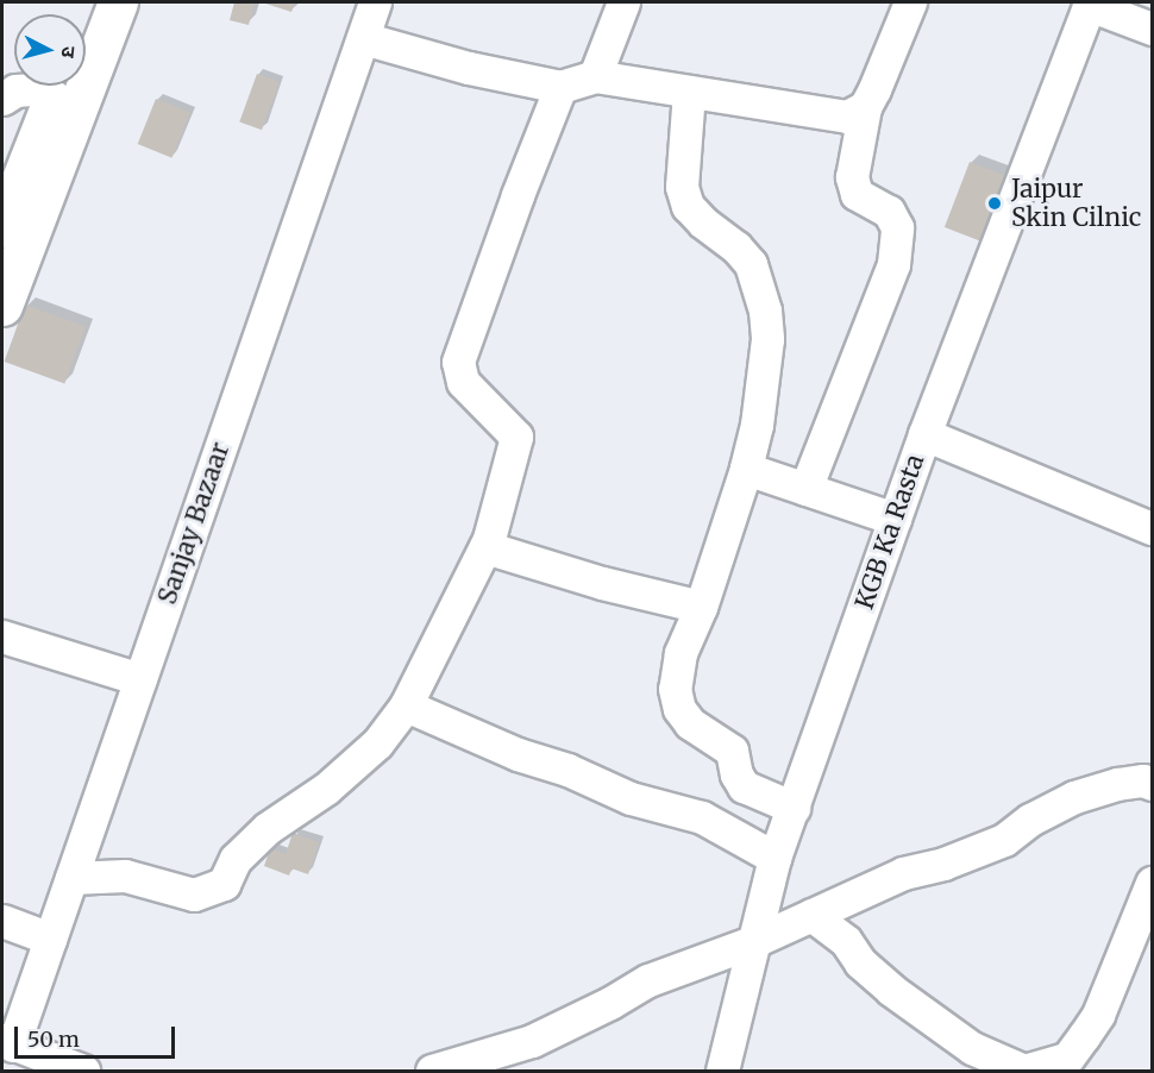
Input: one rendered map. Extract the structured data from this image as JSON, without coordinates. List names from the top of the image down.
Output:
{
  "streets": {
    "street": ["Sanjay Bazaar", "KGB Ka Rasta"]
  },
  "places": ["Jaipur Skin Cilnic"],
  "scale_bar": "50 m",
  "north": "right"
}
